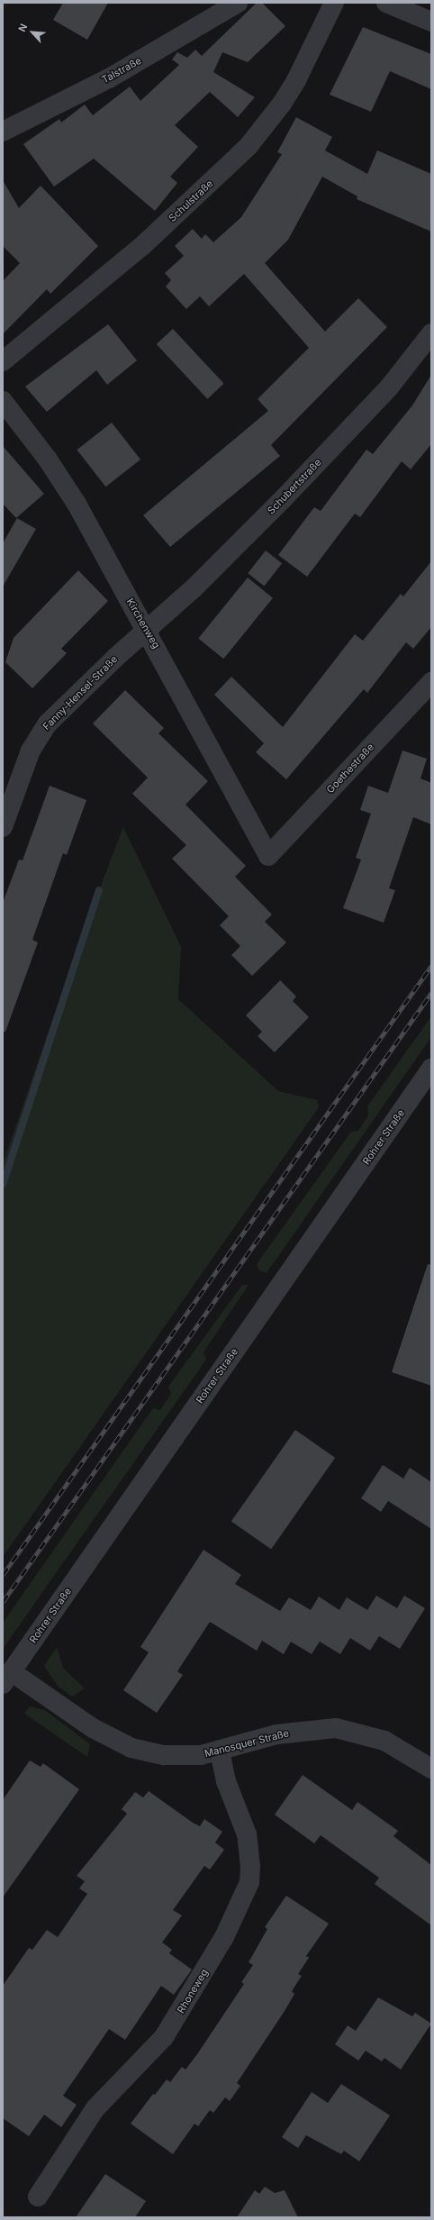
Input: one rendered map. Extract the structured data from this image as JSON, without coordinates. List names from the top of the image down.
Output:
{
  "streets": {
    "street": [
      "Talstraße",
      "Schulstraße",
      "Schubertstraße",
      "Kirchenweg",
      "Fanny-Hensel-Straße",
      "Goethestraße",
      "Rohrer Straße",
      "Manosquer Straße",
      "Rhoneweg"
    ]
  },
  "crossings": [
    ["Schubertstraße", "Kirchenweg"],
    ["Schubertstraße", "Fanny-Hensel-Straße"],
    ["Kirchenweg", "Fanny-Hensel-Straße"],
    ["Kirchenweg", "Goethestraße"],
    ["Rohrer Straße", "Manosquer Straße"],
    ["Manosquer Straße", "Rhoneweg"]
  ],
  "north": "top left"
}
